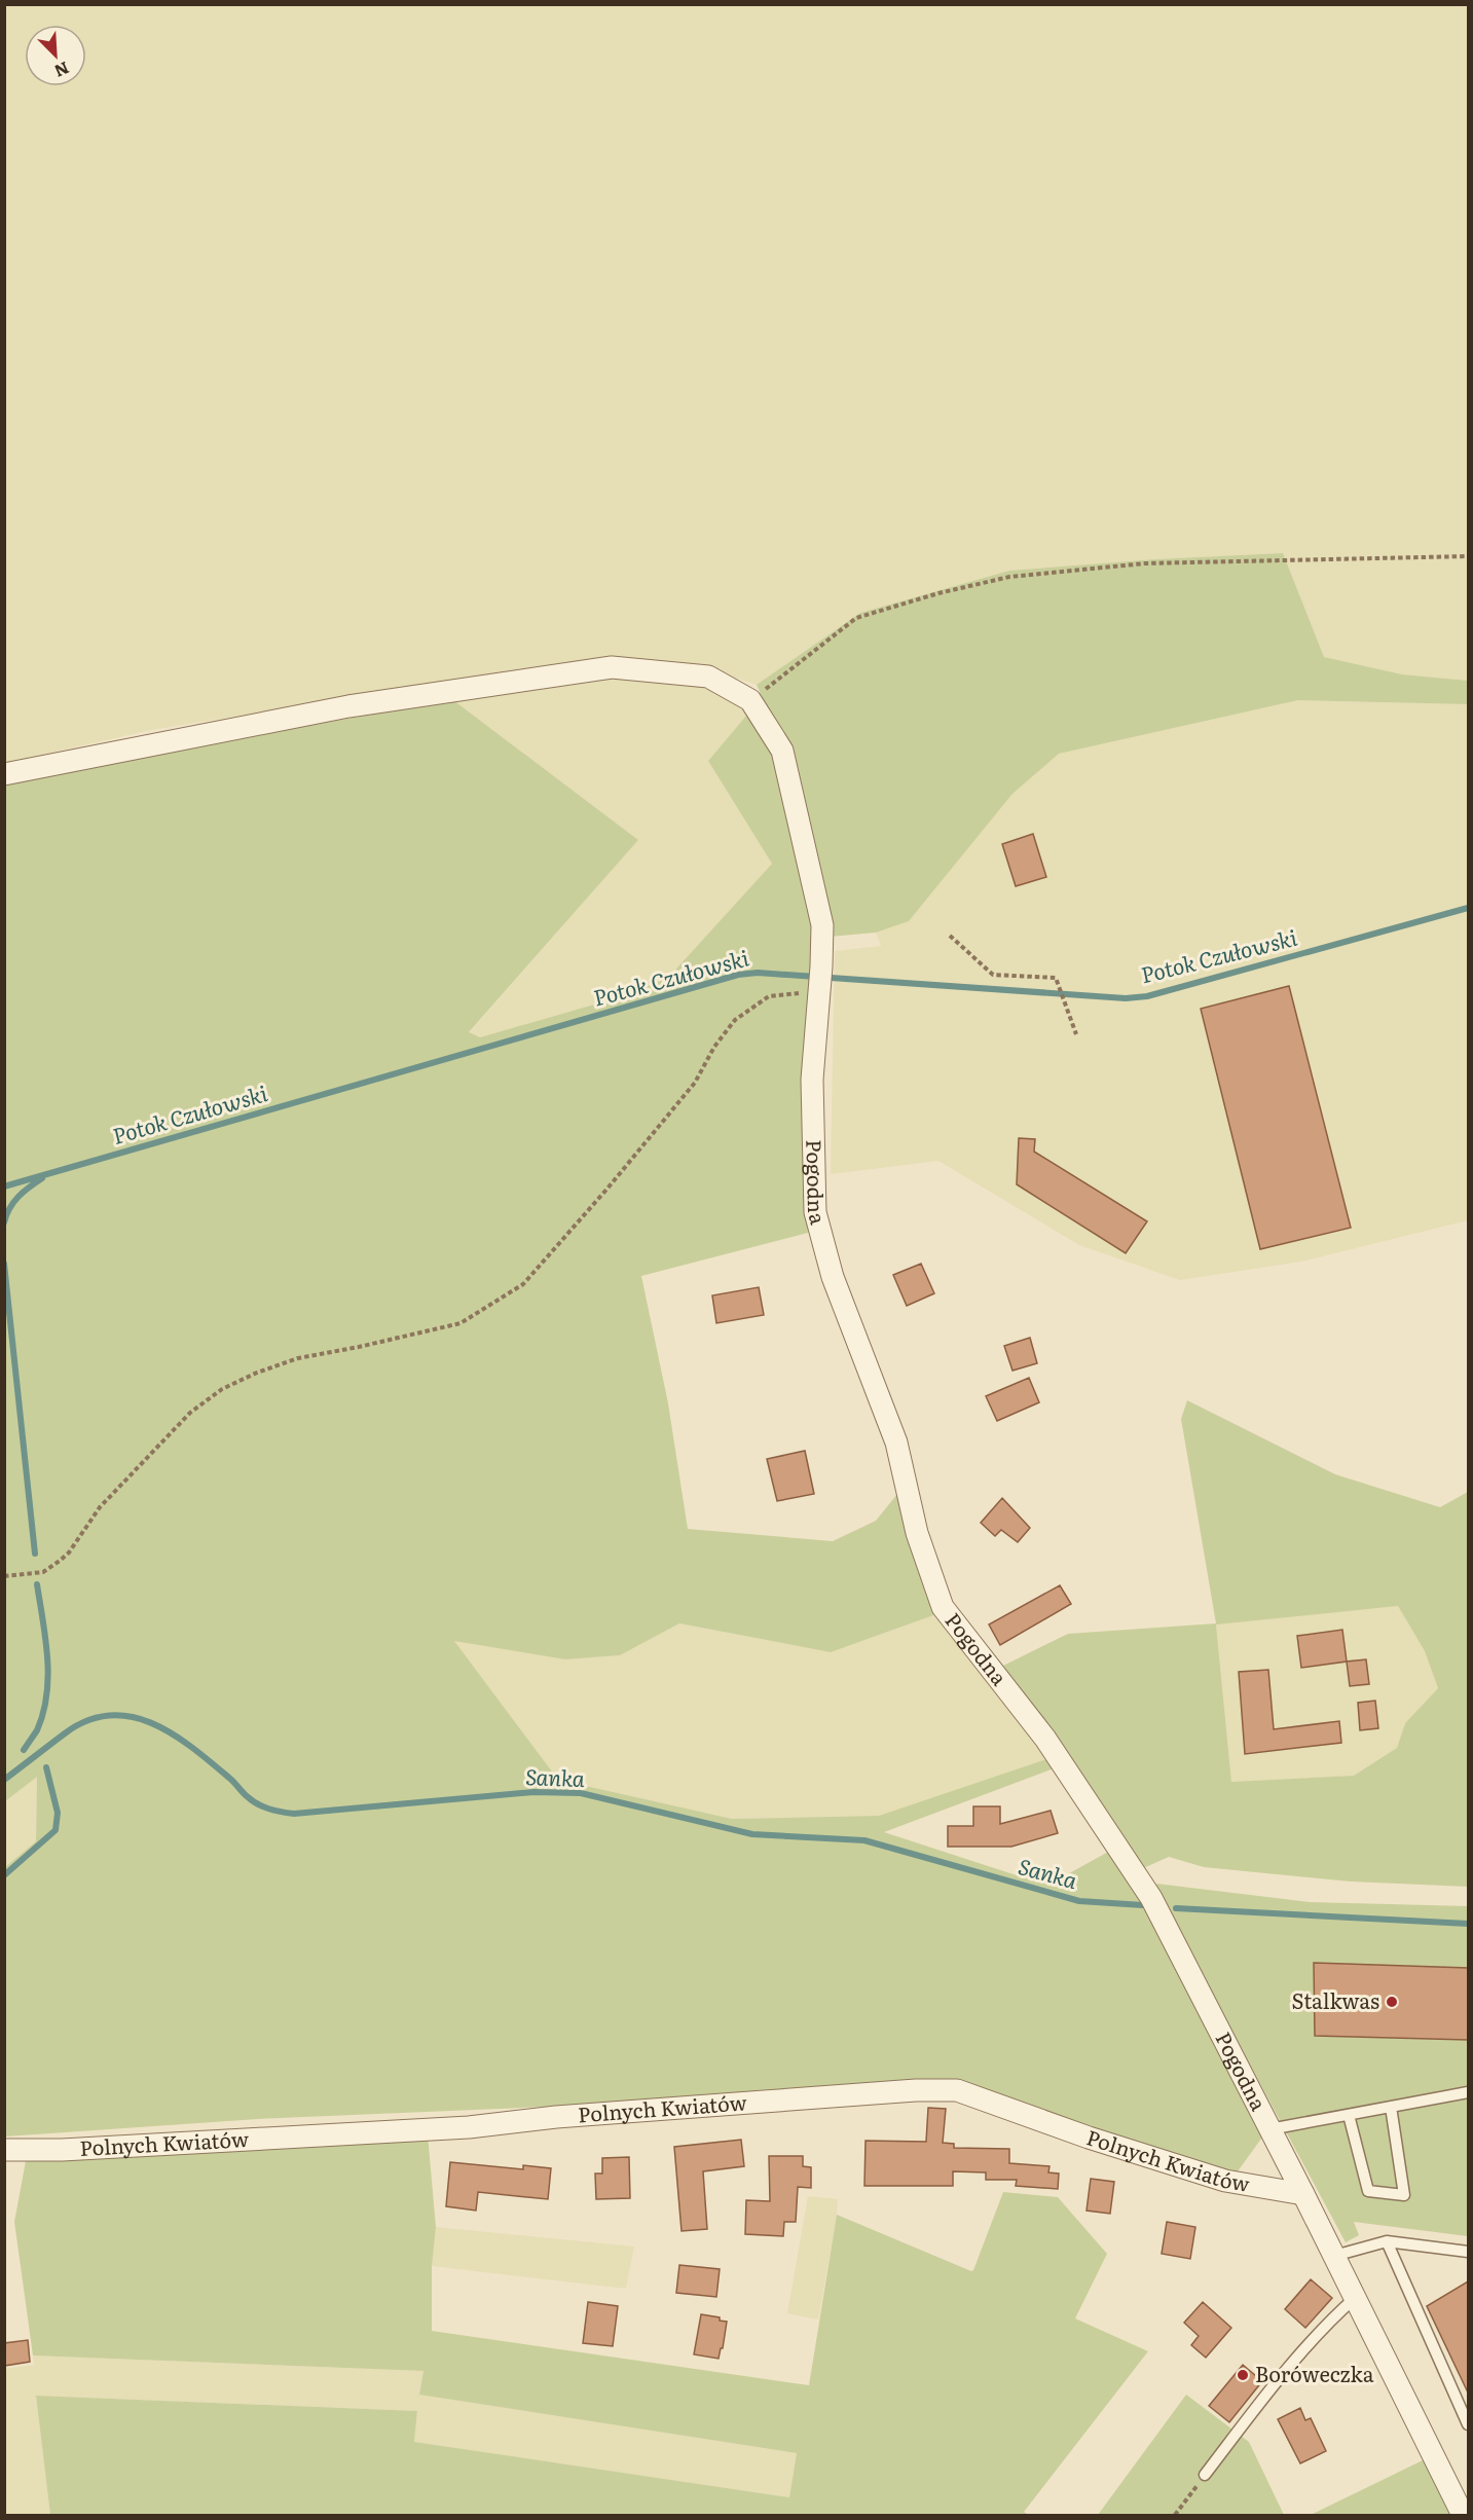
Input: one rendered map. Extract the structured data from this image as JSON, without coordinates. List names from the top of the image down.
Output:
{
  "streets": {
    "street": ["Pogodna", "Polnych Kwiatów"]
  },
  "crossings": [
    ["Pogodna", "Polnych Kwiatów"]
  ],
  "water": ["Potok Czułowski", "Sanka"],
  "places": ["Stalkwas", "Boróweczka"],
  "north": "bottom right"
}
